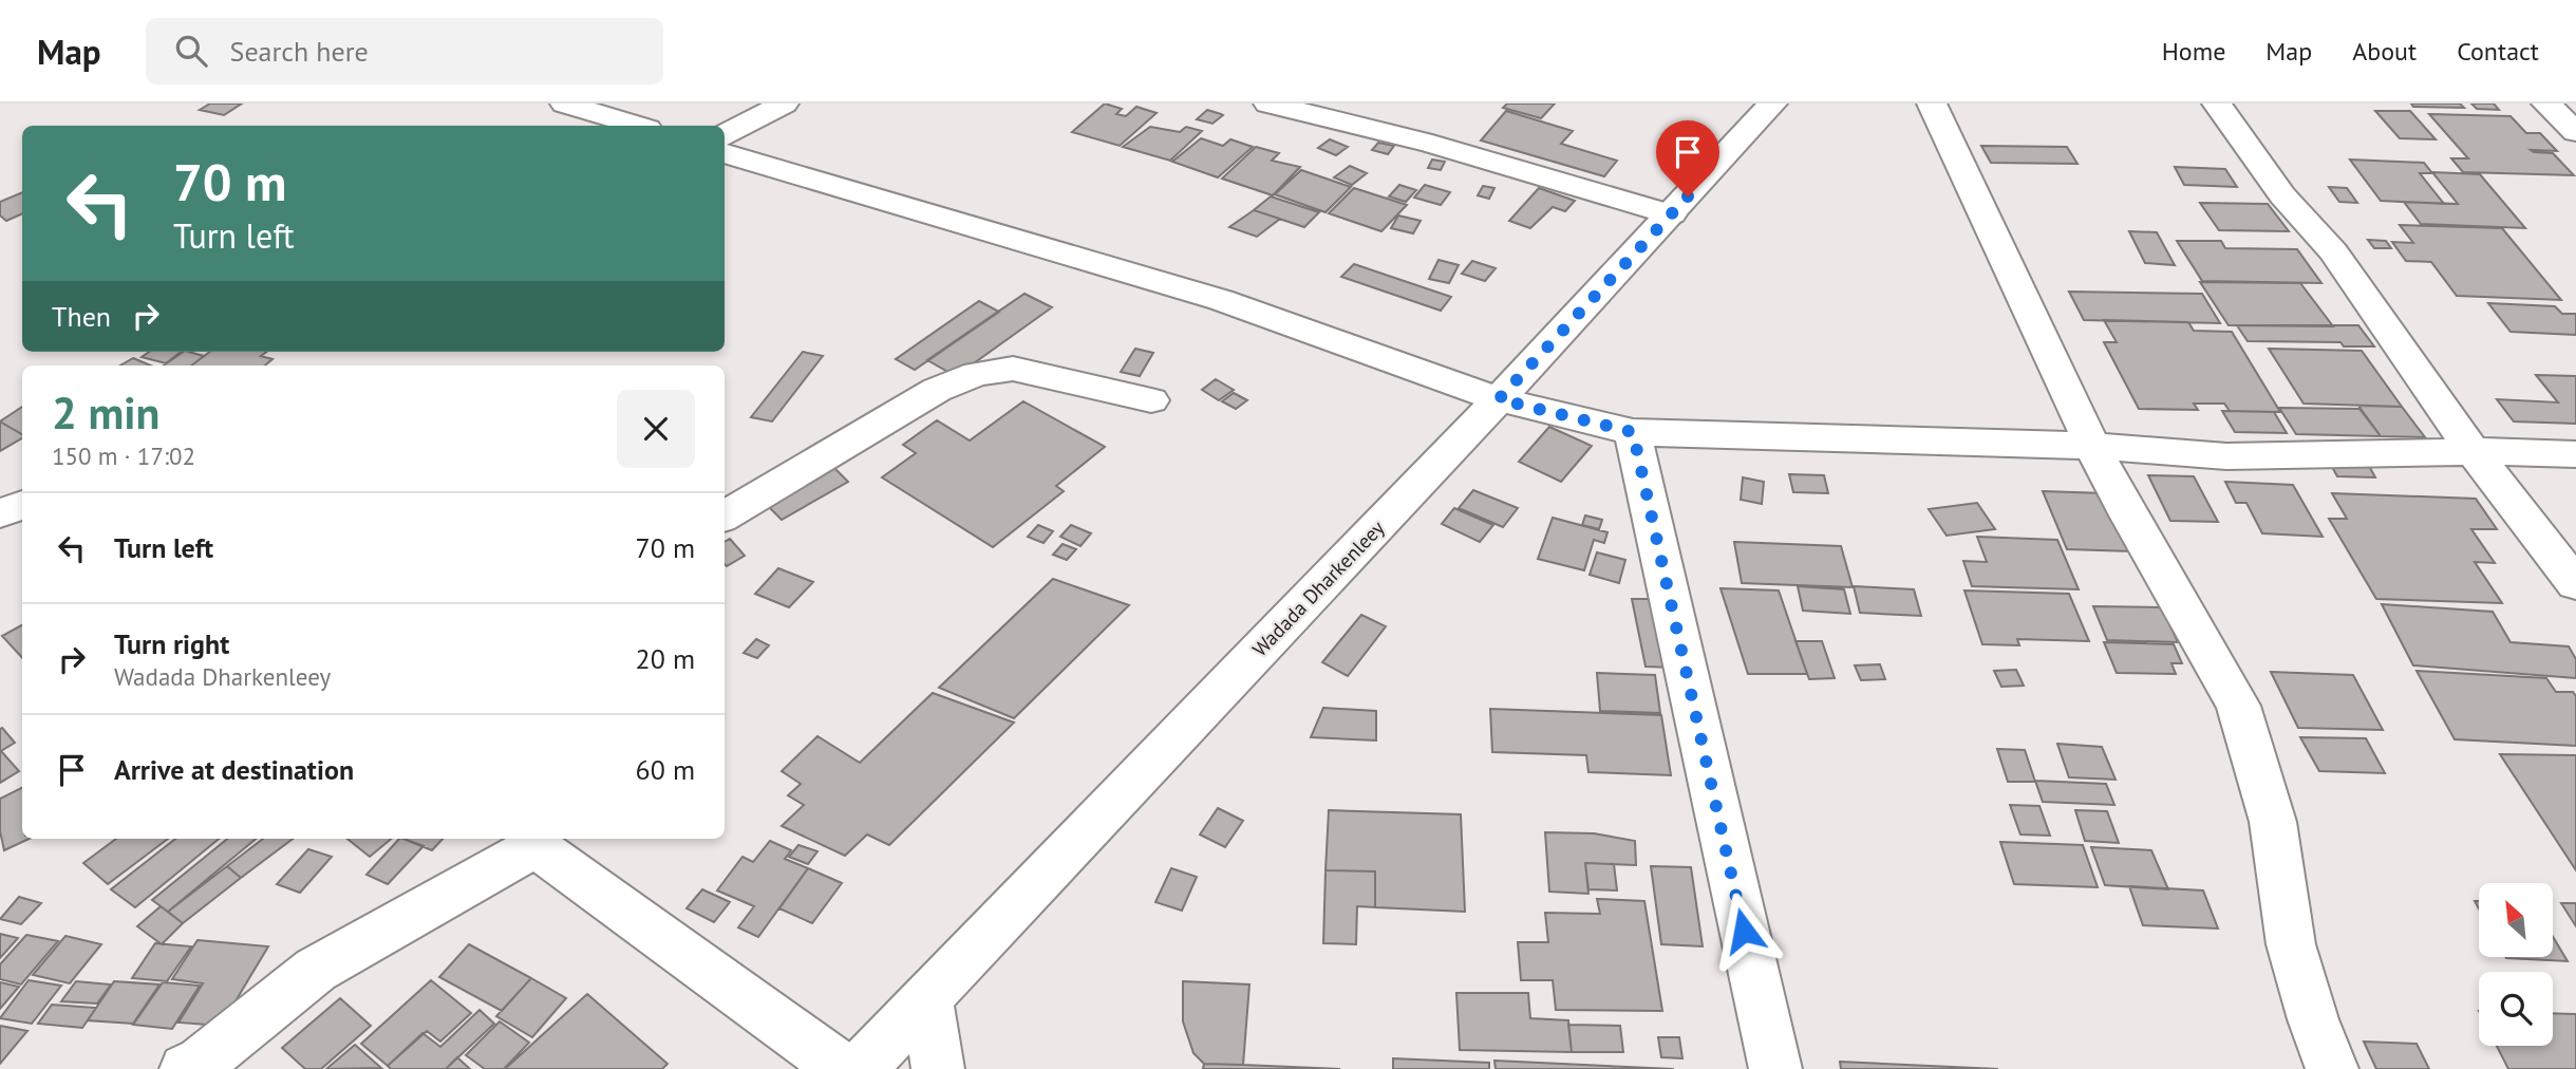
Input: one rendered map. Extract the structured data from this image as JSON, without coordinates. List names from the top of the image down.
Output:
{
  "streets": {
    "street": ["Wadada Dharkenleey"]
  },
  "north": "top left",
  "page": {
    "header": "Map",
    "search": "Search here",
    "nav": [
      "Home",
      "Map",
      "About",
      "Contact"
    ],
    "turn": ["70 m", "Turn left"],
    "then": "Then",
    "heading": ["2 min", "150 m · 17:02"],
    "list": [
      {
        "name": "Turn left",
        "value": "70 m"
      },
      {
        "name": "Turn right",
        "note": "Wadada Dharkenleey",
        "value": "20 m"
      },
      {
        "name": "Arrive at destination",
        "value": "60 m"
      }
    ]
  }
}
